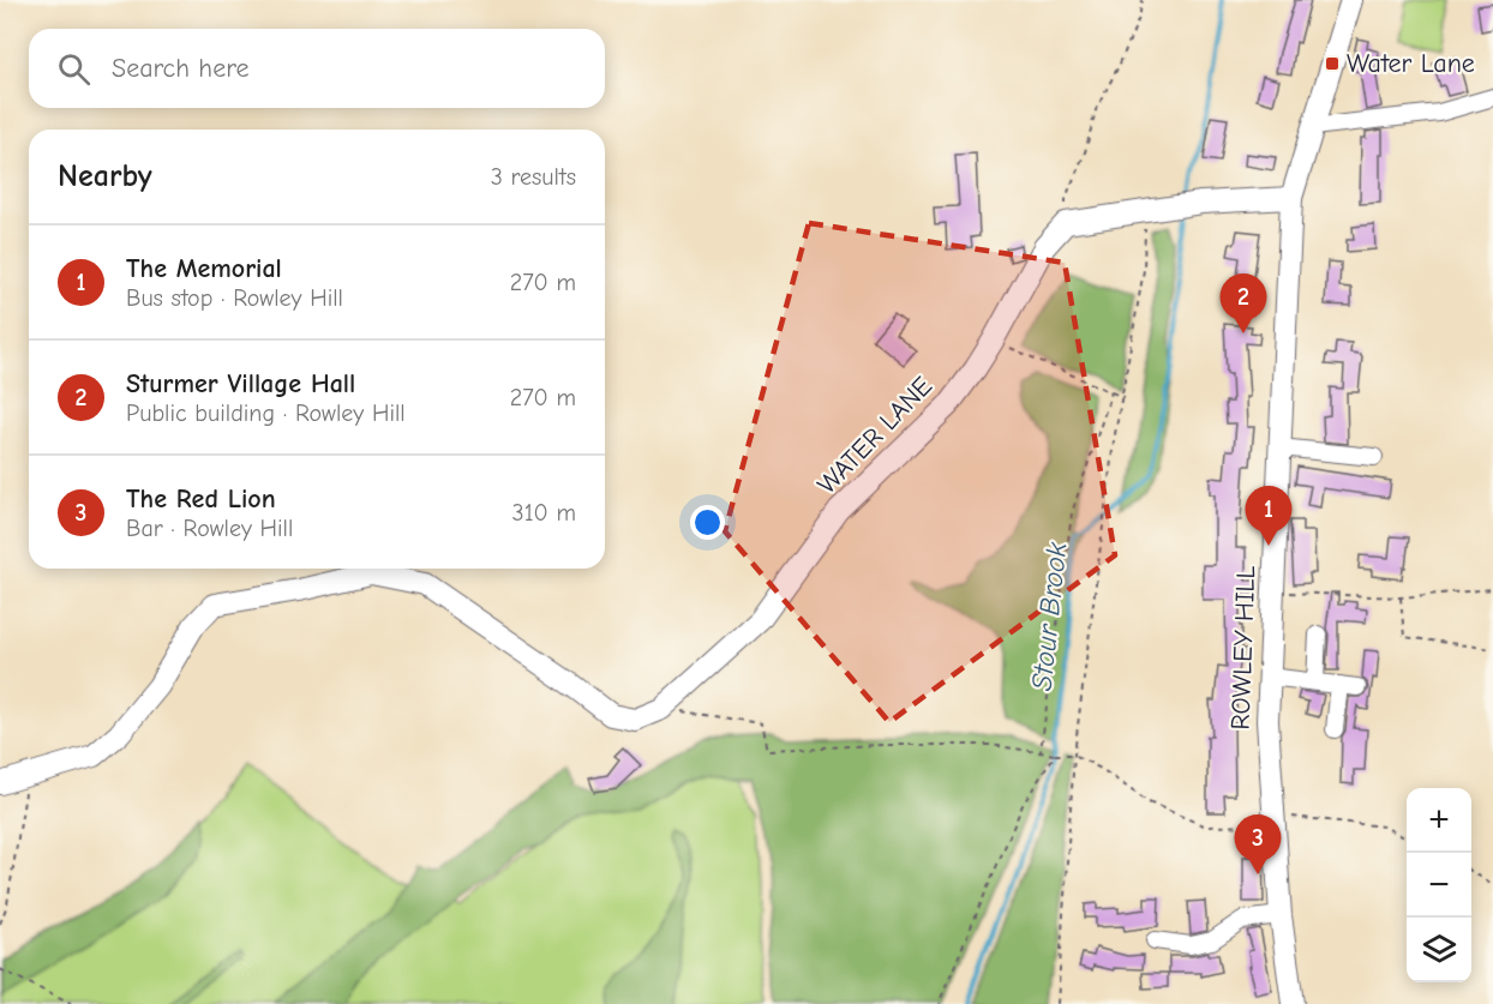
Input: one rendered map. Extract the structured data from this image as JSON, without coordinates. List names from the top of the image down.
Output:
{
  "streets": {
    "main road": ["WATER LANE", "ROWLEY HILL"]
  },
  "water": ["Stour Brook"],
  "places": {
    "transit": ["Water Lane"]
  },
  "page": {
    "search": "Search here",
    "heading": ["Nearby", "3 results"],
    "list": [
      {
        "mark": "1",
        "name": "The Memorial",
        "note": "Bus stop · Rowley Hill",
        "value": "270 m"
      },
      {
        "mark": "2",
        "name": "Sturmer Village Hall",
        "note": "Public building · Rowley Hill",
        "value": "270 m"
      },
      {
        "mark": "3",
        "name": "The Red Lion",
        "note": "Bar · Rowley Hill",
        "value": "310 m"
      }
    ],
    "pins": ["2", "1", "3"],
    "map_buttons": ["+", "−"]
  }
}
